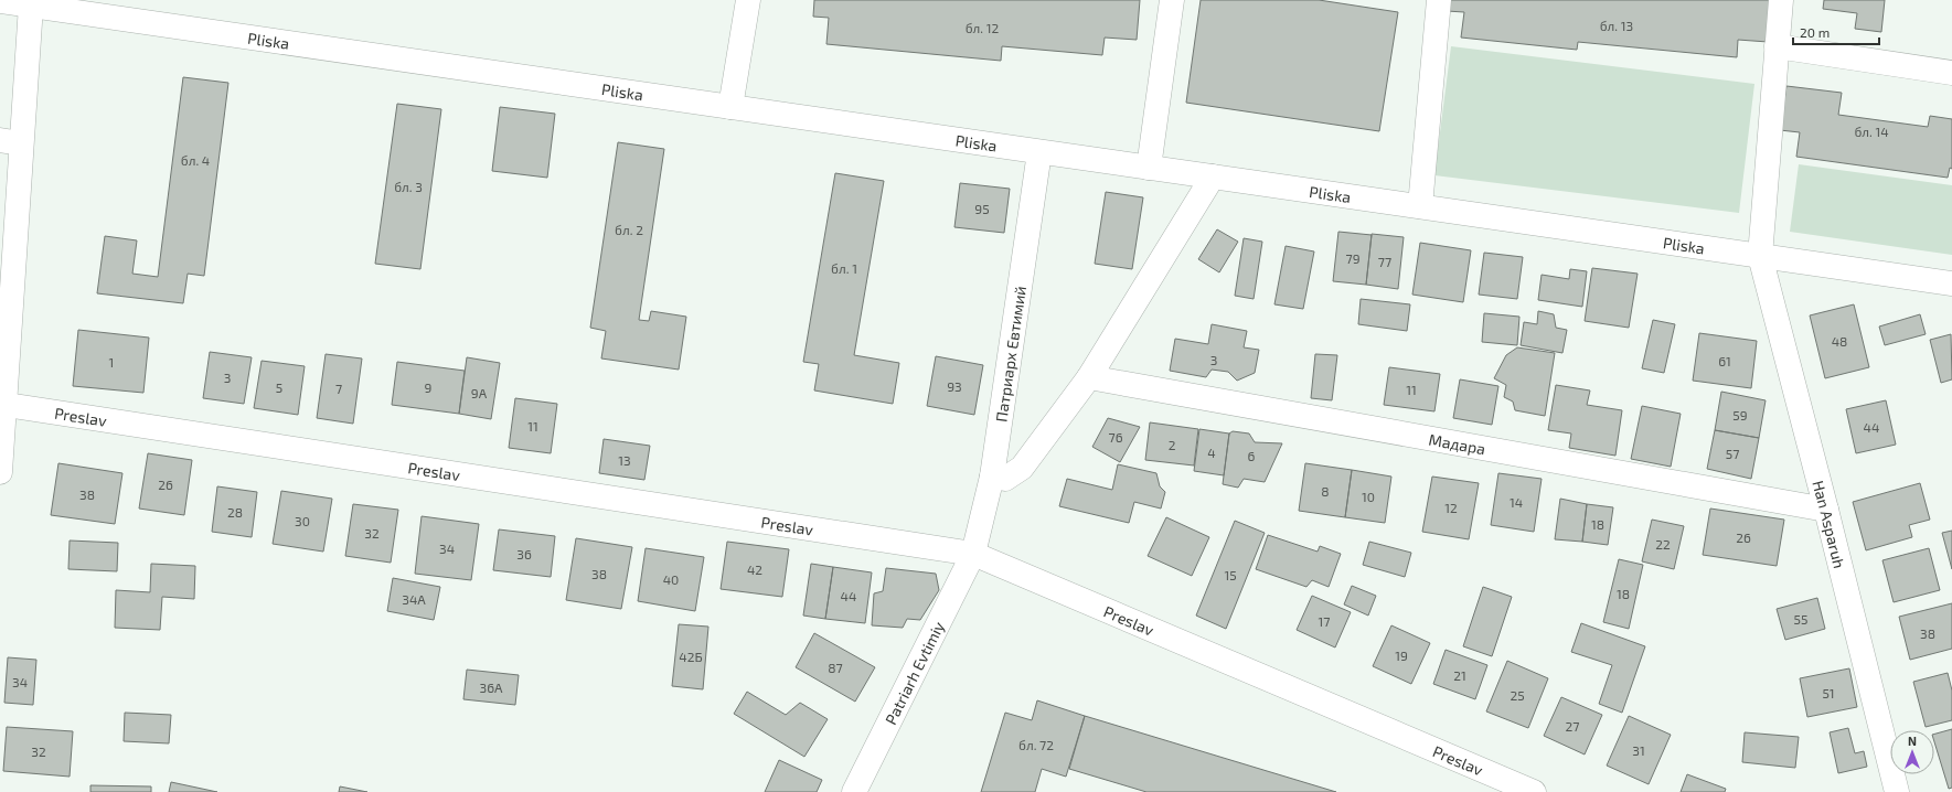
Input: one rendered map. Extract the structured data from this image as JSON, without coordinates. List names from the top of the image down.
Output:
{
  "streets": {
    "street": [
      "Pliska",
      "Патриарх Евтимий",
      "Preslav",
      "Мадара",
      "Han Asparuh",
      "Patriarh Evtimiy"
    ]
  },
  "crossings": [
    ["Pliska", "Патриарх Евтимий"],
    ["Pliska", "Han Asparuh"],
    ["Патриарх Евтимий", "Preslav"],
    ["Патриарх Евтимий", "Patriarh Evtimiy"],
    ["Preslav", "Patriarh Evtimiy"],
    ["Мадара", "Han Asparuh"]
  ],
  "house_numbers": [
    "бл. 13",
    "бл. 12",
    "бл. 14",
    "бл. 4",
    "бл. 3",
    "95",
    "бл. 2",
    "79",
    "77",
    "бл. 1",
    "48",
    "3",
    "61",
    "1",
    "3",
    "93",
    "5",
    "9",
    "7",
    "11",
    "9А",
    "59",
    "11",
    "44",
    "76",
    "2",
    "4",
    "57",
    "6",
    "13",
    "26",
    "8",
    "38",
    "10",
    "14",
    "12",
    "28",
    "30",
    "18",
    "32",
    "26",
    "22",
    "34",
    "36",
    "42",
    "38",
    "15",
    "40",
    "18",
    "44",
    "34А",
    "55",
    "17",
    "38",
    "19",
    "42Б",
    "87",
    "21",
    "34",
    "36А",
    "51",
    "25",
    "27",
    "бл. 72",
    "31",
    "32"
  ],
  "scale_bar": "20 m",
  "north": "top"
}
